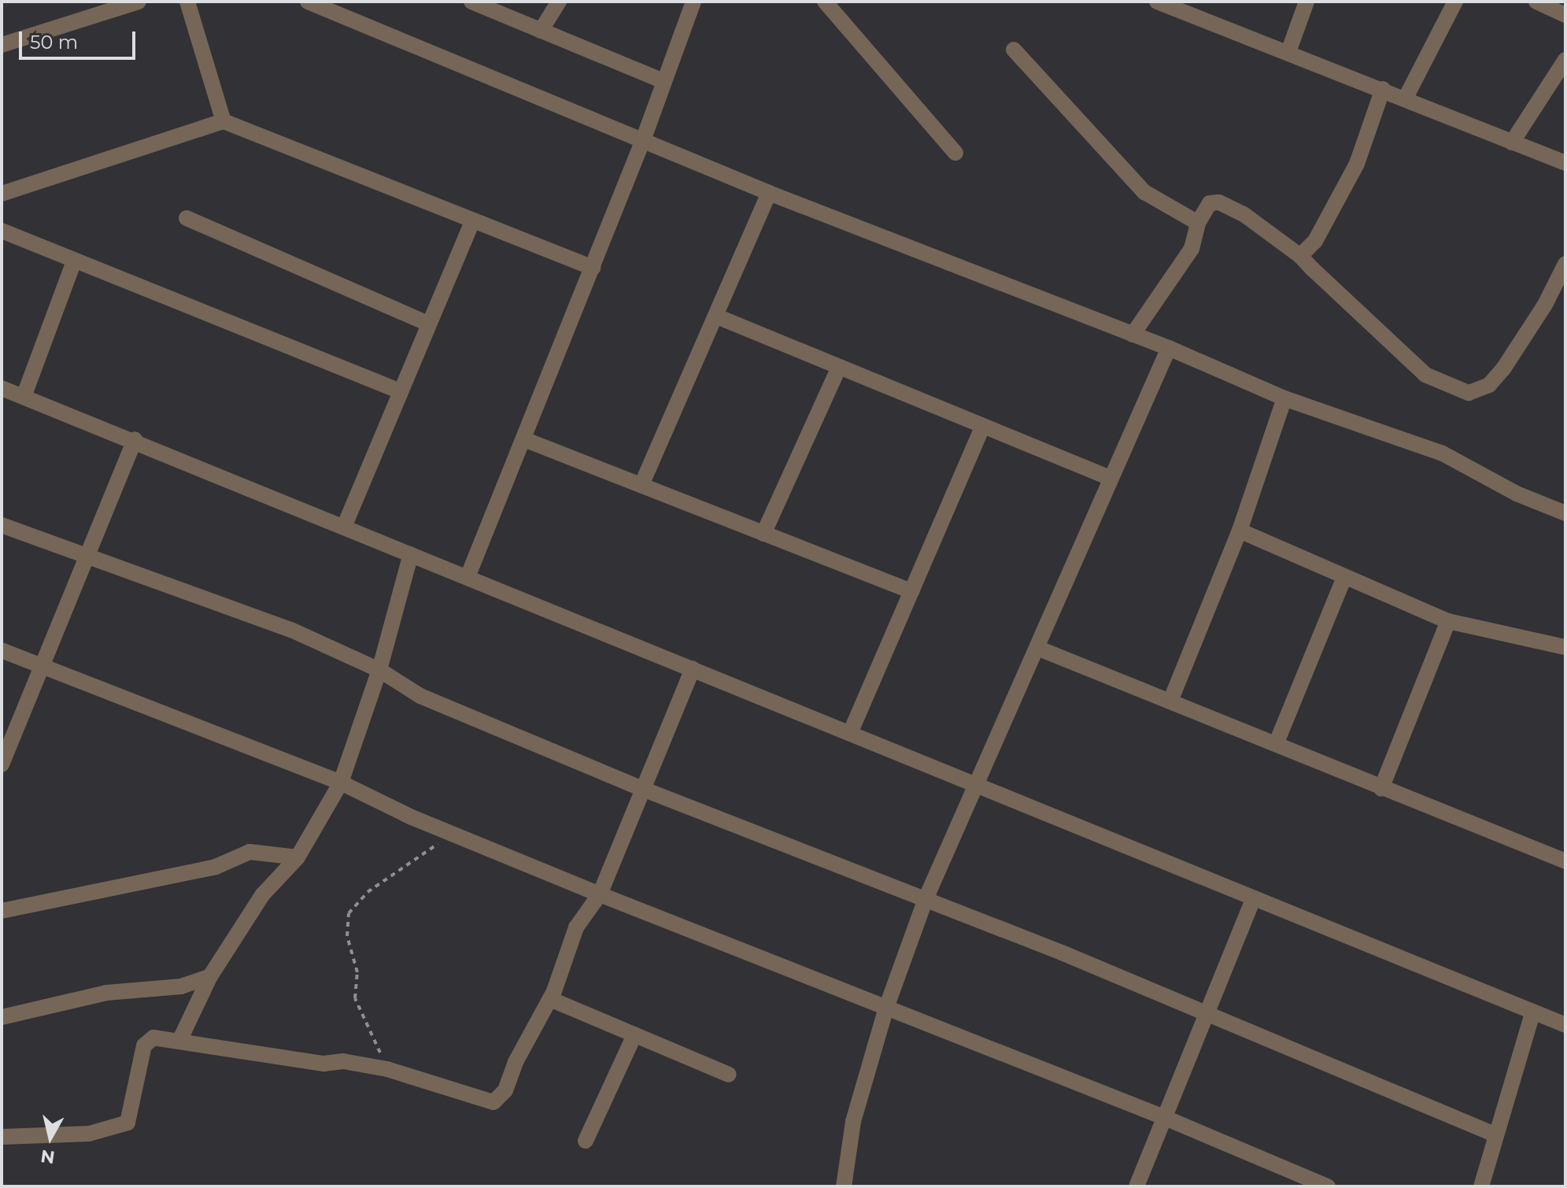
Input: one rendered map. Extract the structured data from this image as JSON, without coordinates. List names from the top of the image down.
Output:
{
  "scale_bar": "50 m",
  "north": "bottom"
}
